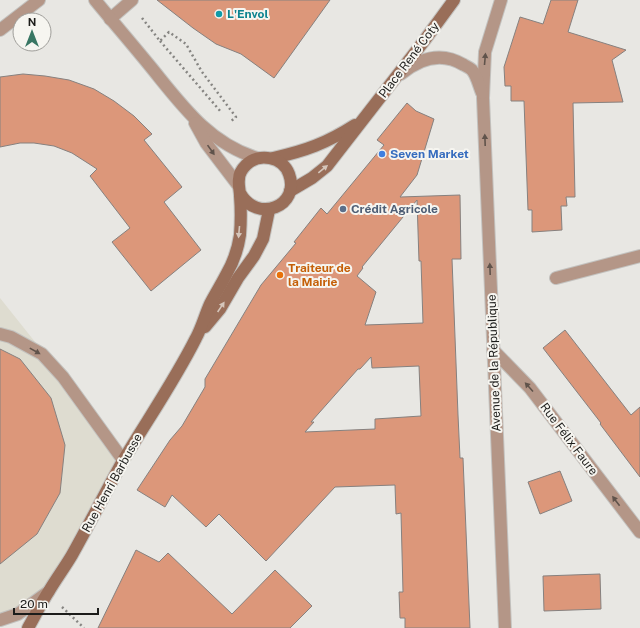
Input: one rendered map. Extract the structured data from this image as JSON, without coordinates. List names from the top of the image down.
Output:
{
  "streets": {
    "street": [
      "Place René Coty",
      "Avenue de la République",
      "Rue Félix Faure",
      "Rue Henri Barbusse"
    ]
  },
  "crossings": [
    ["Avenue de la République", "Rue Félix Faure"]
  ],
  "one_way": ["Avenue de la République", "Rue Félix Faure"],
  "places": [
    "L'Envol",
    "Seven Market",
    "Crédit Agricole",
    "Traiteur de la Mairie"
  ],
  "scale_bar": "20 m",
  "north": "top"
}
